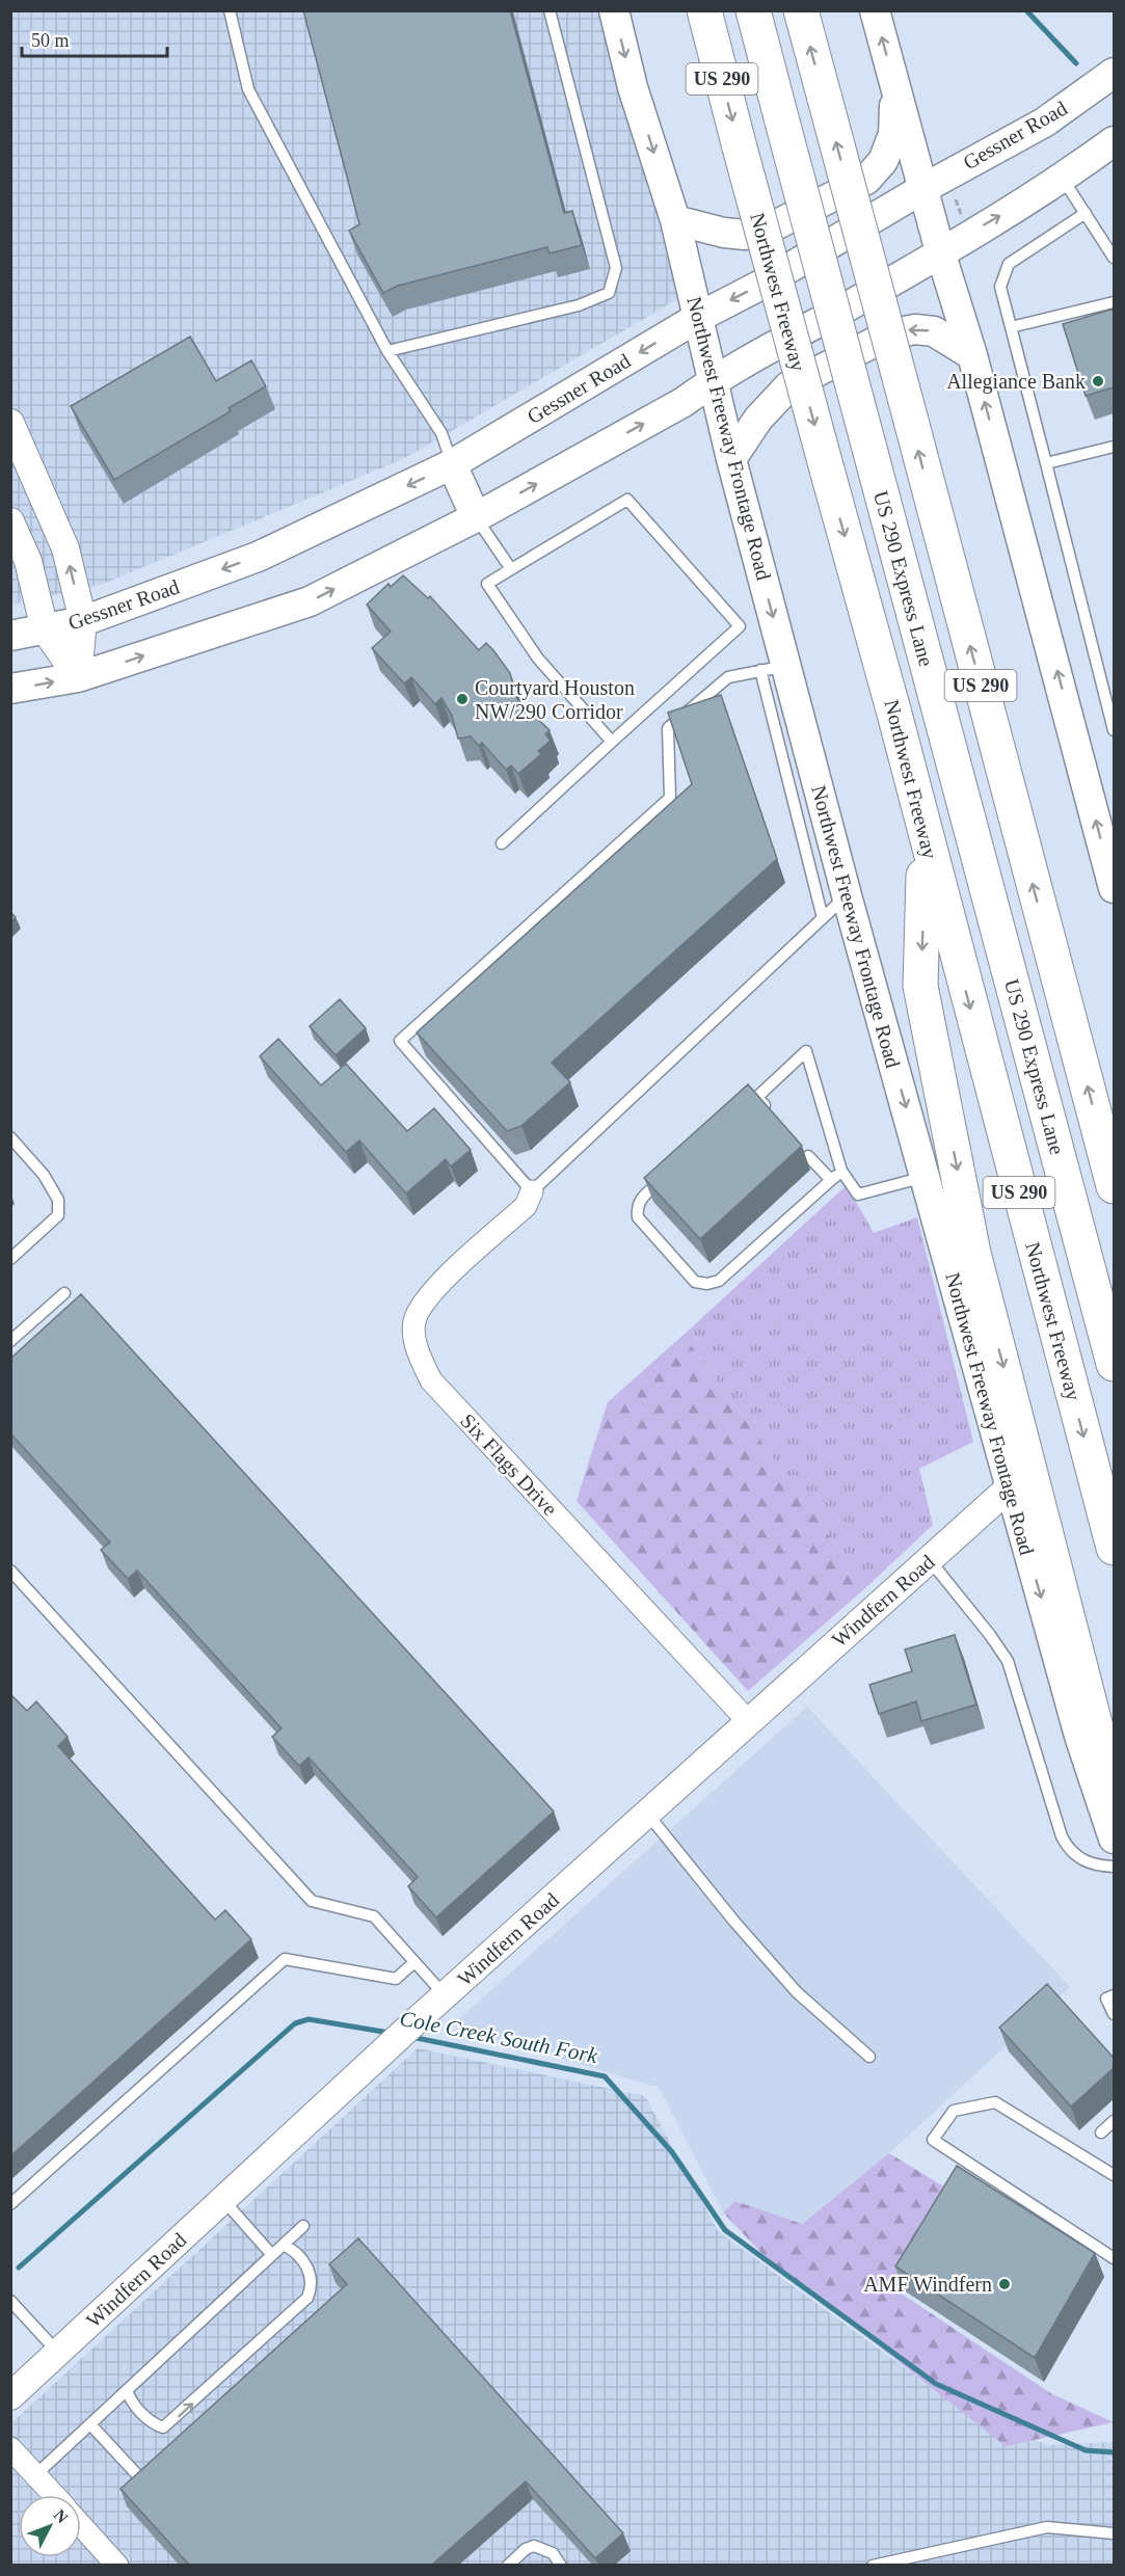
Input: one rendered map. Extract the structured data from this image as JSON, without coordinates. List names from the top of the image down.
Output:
{
  "streets": {
    "highway": ["US 290", "Northwest Freeway", "US 290 Express Lane"],
    "main road": ["Gessner Road", "Northwest Freeway Frontage Road"],
    "street": ["Six Flags Drive", "Windfern Road"]
  },
  "crossings": [
    ["Gessner Road", "Northwest Freeway Frontage Road"],
    ["Northwest Freeway Frontage Road", "Windfern Road"],
    ["Six Flags Drive", "Windfern Road"]
  ],
  "one_way": ["Northwest Freeway Frontage Road"],
  "water": ["Cole Creek South Fork"],
  "places": ["Allegiance Bank", "Courtyard Houston NW/290 Corridor", "AMF Windfern"],
  "scale_bar": "50 m",
  "north": "top right"
}
